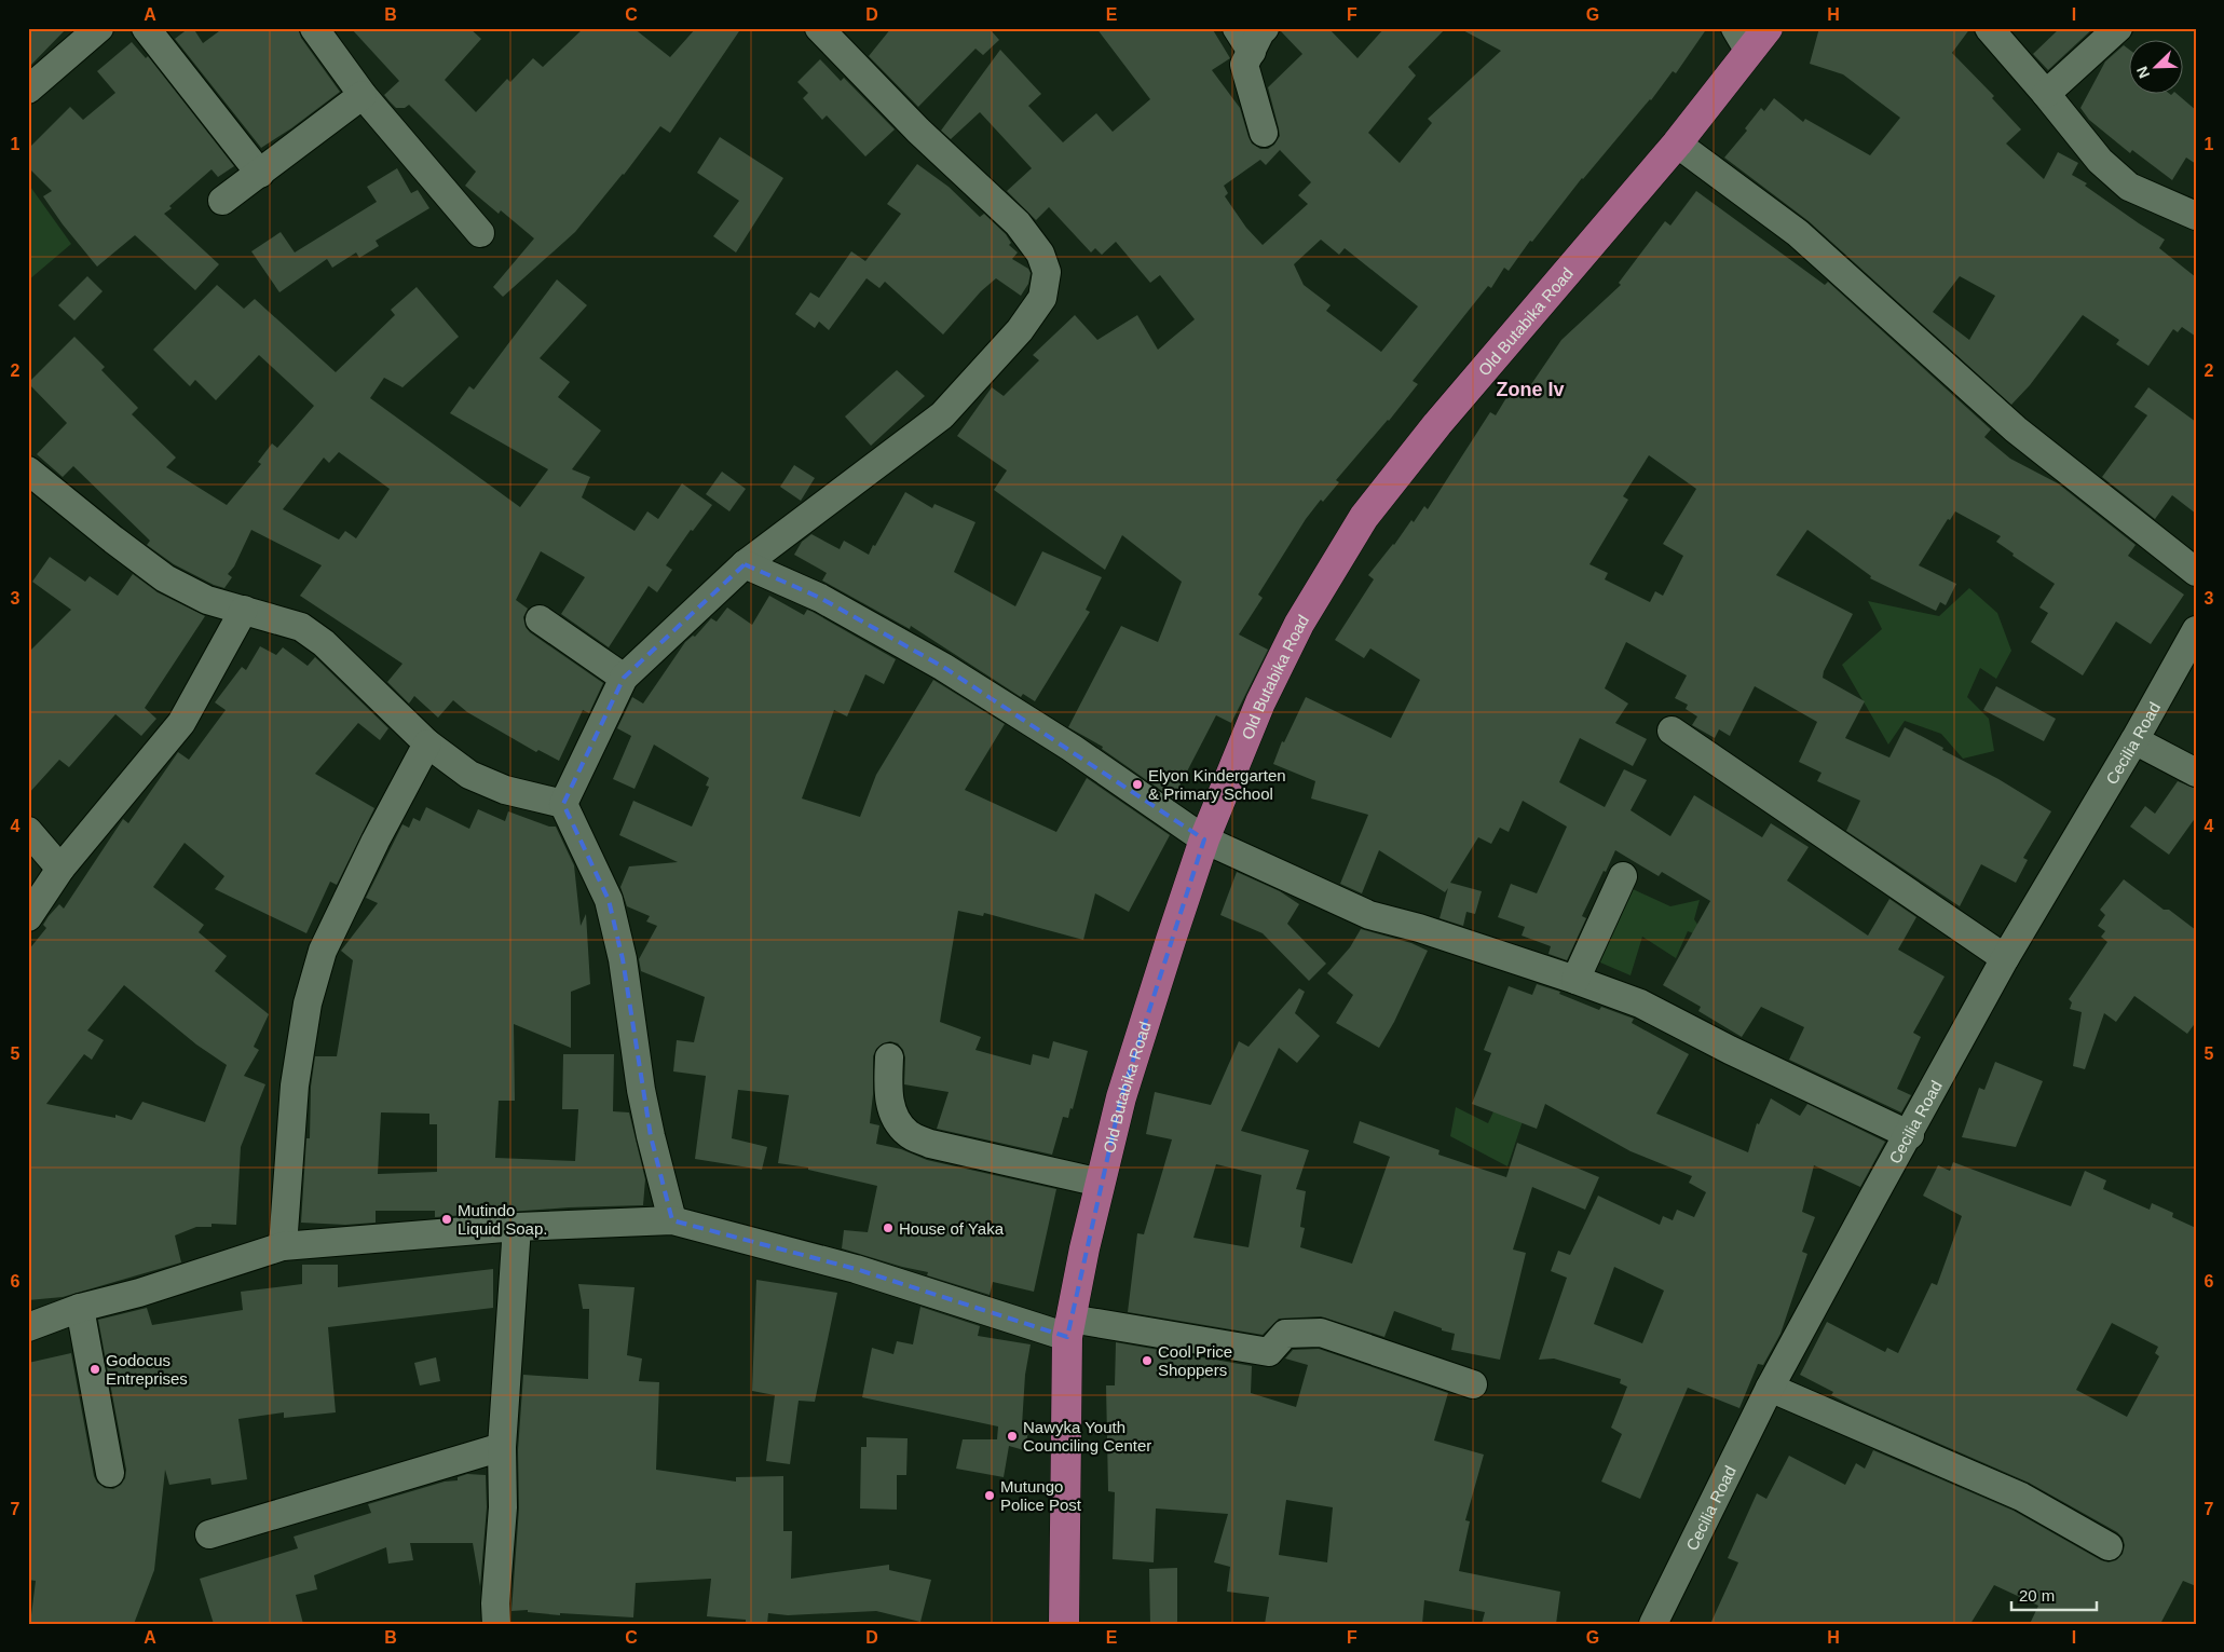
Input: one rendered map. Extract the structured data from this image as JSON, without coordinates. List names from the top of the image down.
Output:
{
  "streets": {
    "main road": ["Old Butabika Road"],
    "street": ["Cecilia Road"]
  },
  "districts": ["Zone Iv"],
  "places": [
    "Elyon Kindergarten & Primary School",
    "Mutindo Liquid Soap.",
    "House of Yaka",
    "Cool Price Shoppers",
    "Godocus Entreprises",
    "Nawyka Youth Counciling Center",
    "Mutungo Police Post"
  ],
  "scale_bar": "20 m",
  "north": "bottom left",
  "grid": {
    "columns": [
      "A",
      "B",
      "C",
      "D",
      "E",
      "F",
      "G",
      "H",
      "I"
    ],
    "rows": [
      "1",
      "2",
      "3",
      "4",
      "5",
      "6",
      "7"
    ]
  }
}
